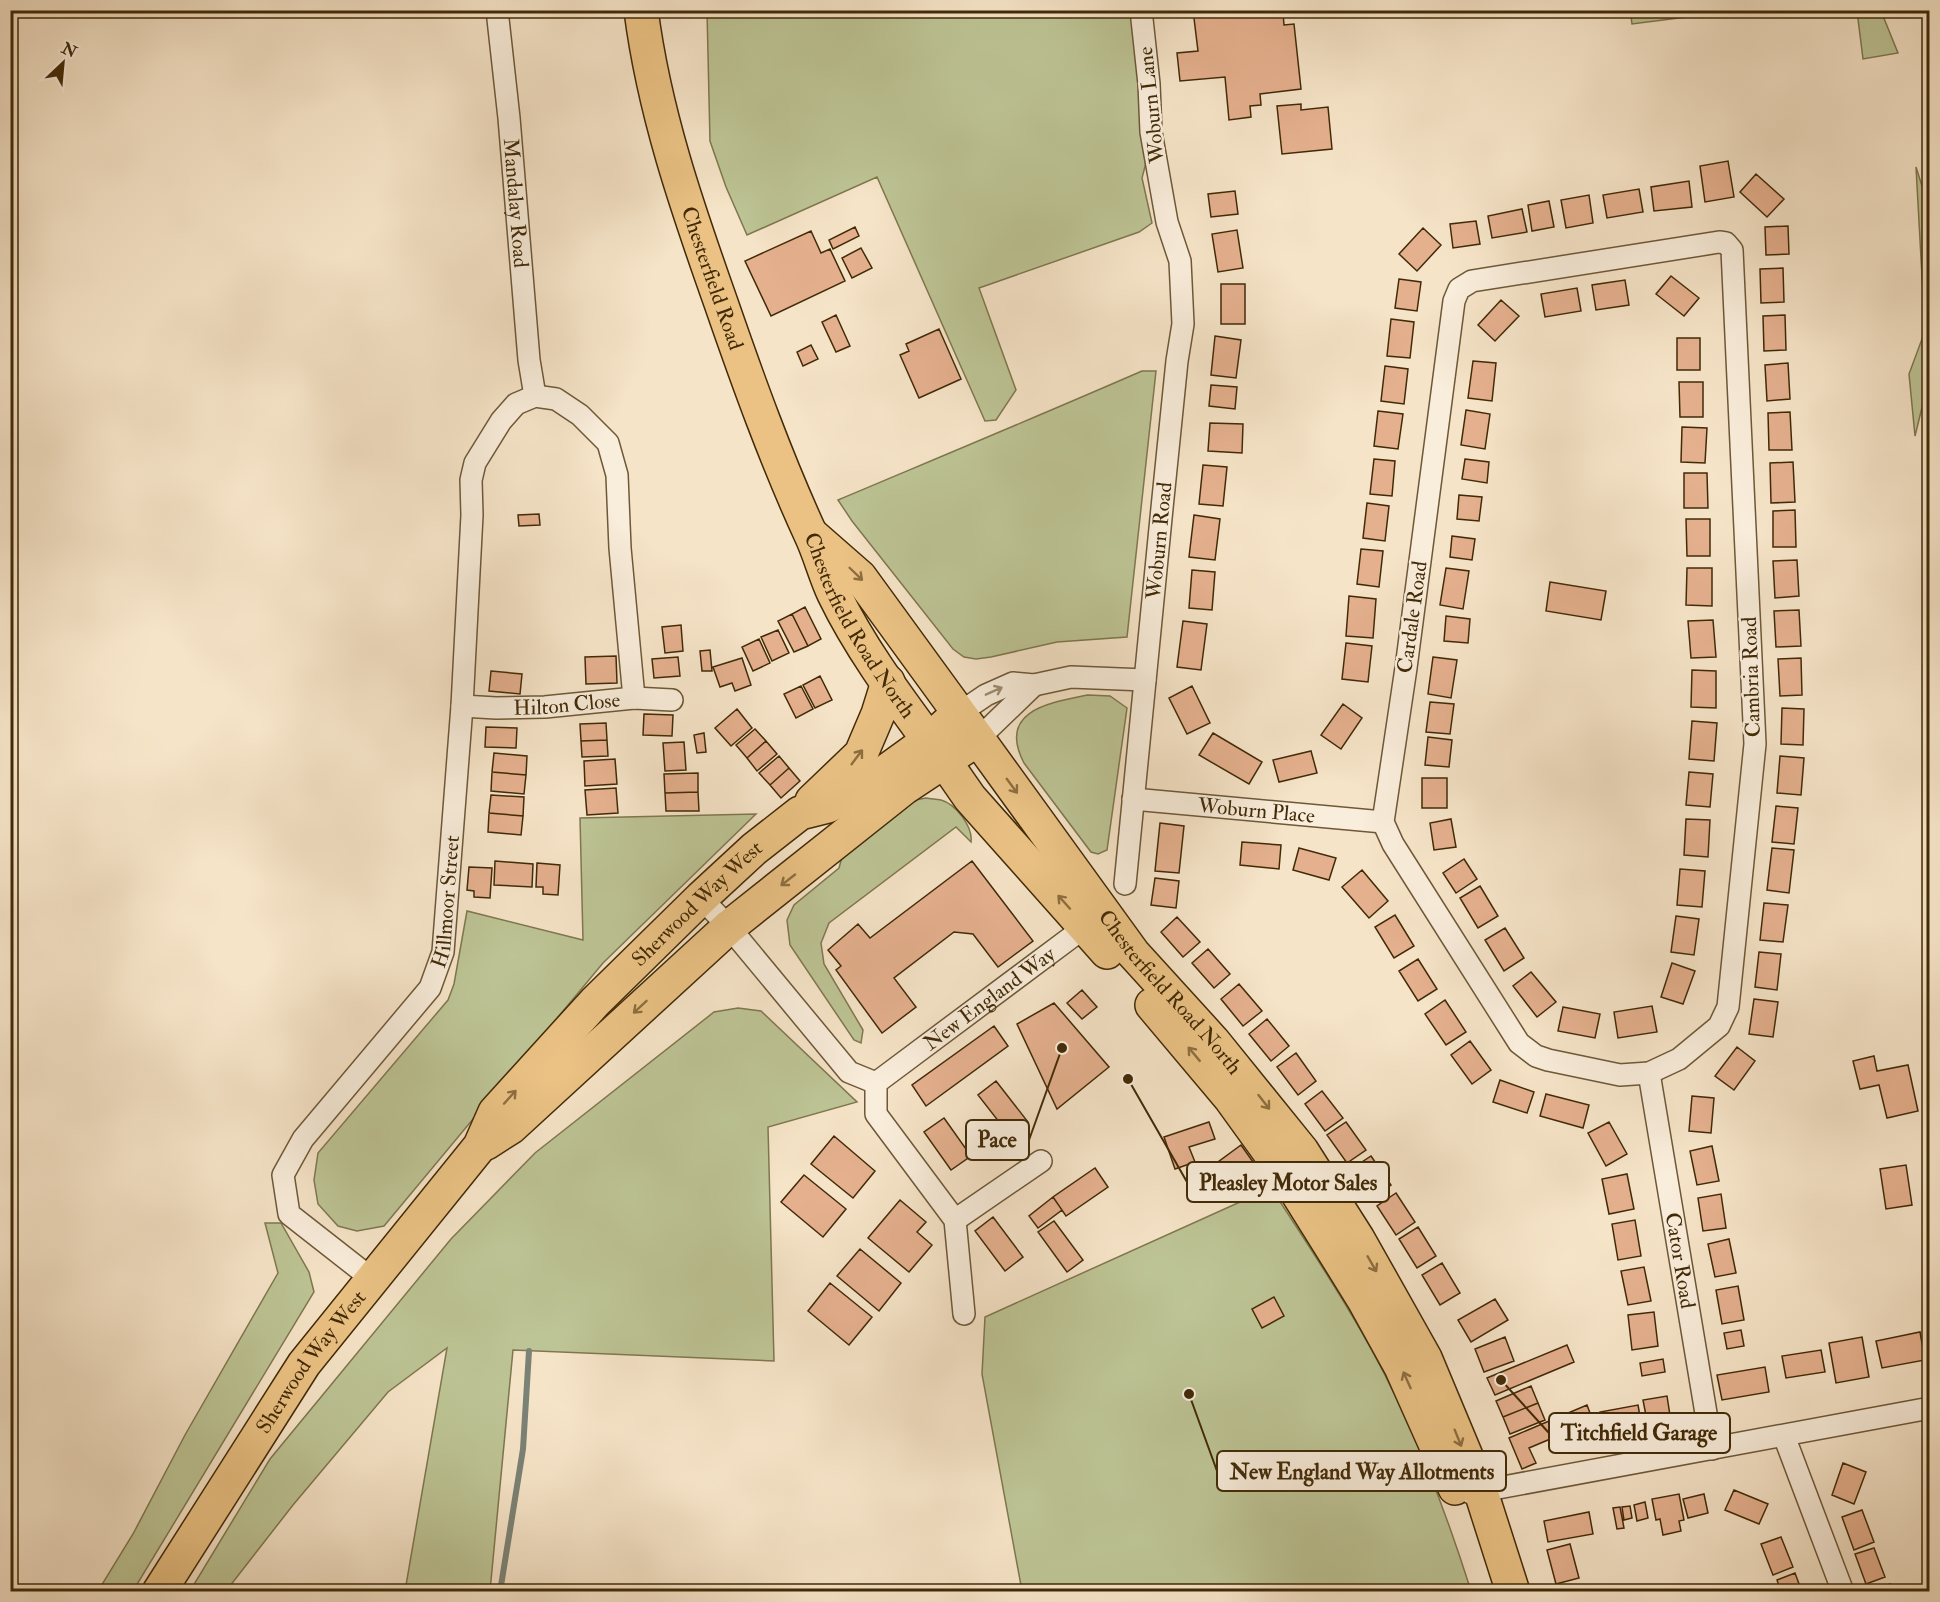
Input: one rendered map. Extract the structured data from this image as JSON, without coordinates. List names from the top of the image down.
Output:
{
  "streets": {
    "main road": ["Chesterfield Road", "Chesterfield Road North", "Sherwood Way West"],
    "street": [
      "Woburn Lane",
      "Mandalay Road",
      "Woburn Road",
      "Cardale Road",
      "Cambria Road",
      "Hilton Close",
      "Woburn Place",
      "Hillmoor Street",
      "New England Way",
      "Cator Road"
    ]
  },
  "crossings": [
    ["Woburn Lane", "Woburn Road"],
    ["Mandalay Road", "Hillmoor Street"],
    ["Chesterfield Road", "Chesterfield Road North"],
    ["Woburn Road", "Woburn Place"],
    ["Cardale Road", "Cambria Road"],
    ["Cardale Road", "Woburn Place"],
    ["Chesterfield Road North", "Sherwood Way West"],
    ["Chesterfield Road North", "New England Way"],
    ["Cambria Road", "Cator Road"],
    ["Hilton Close", "Hillmoor Street"],
    ["Hillmoor Street", "Sherwood Way West"]
  ],
  "places": [
    "Pace",
    "Pleasley Motor Sales",
    "Titchfield Garage",
    "New England Way Allotments"
  ],
  "north": "top right"
}
